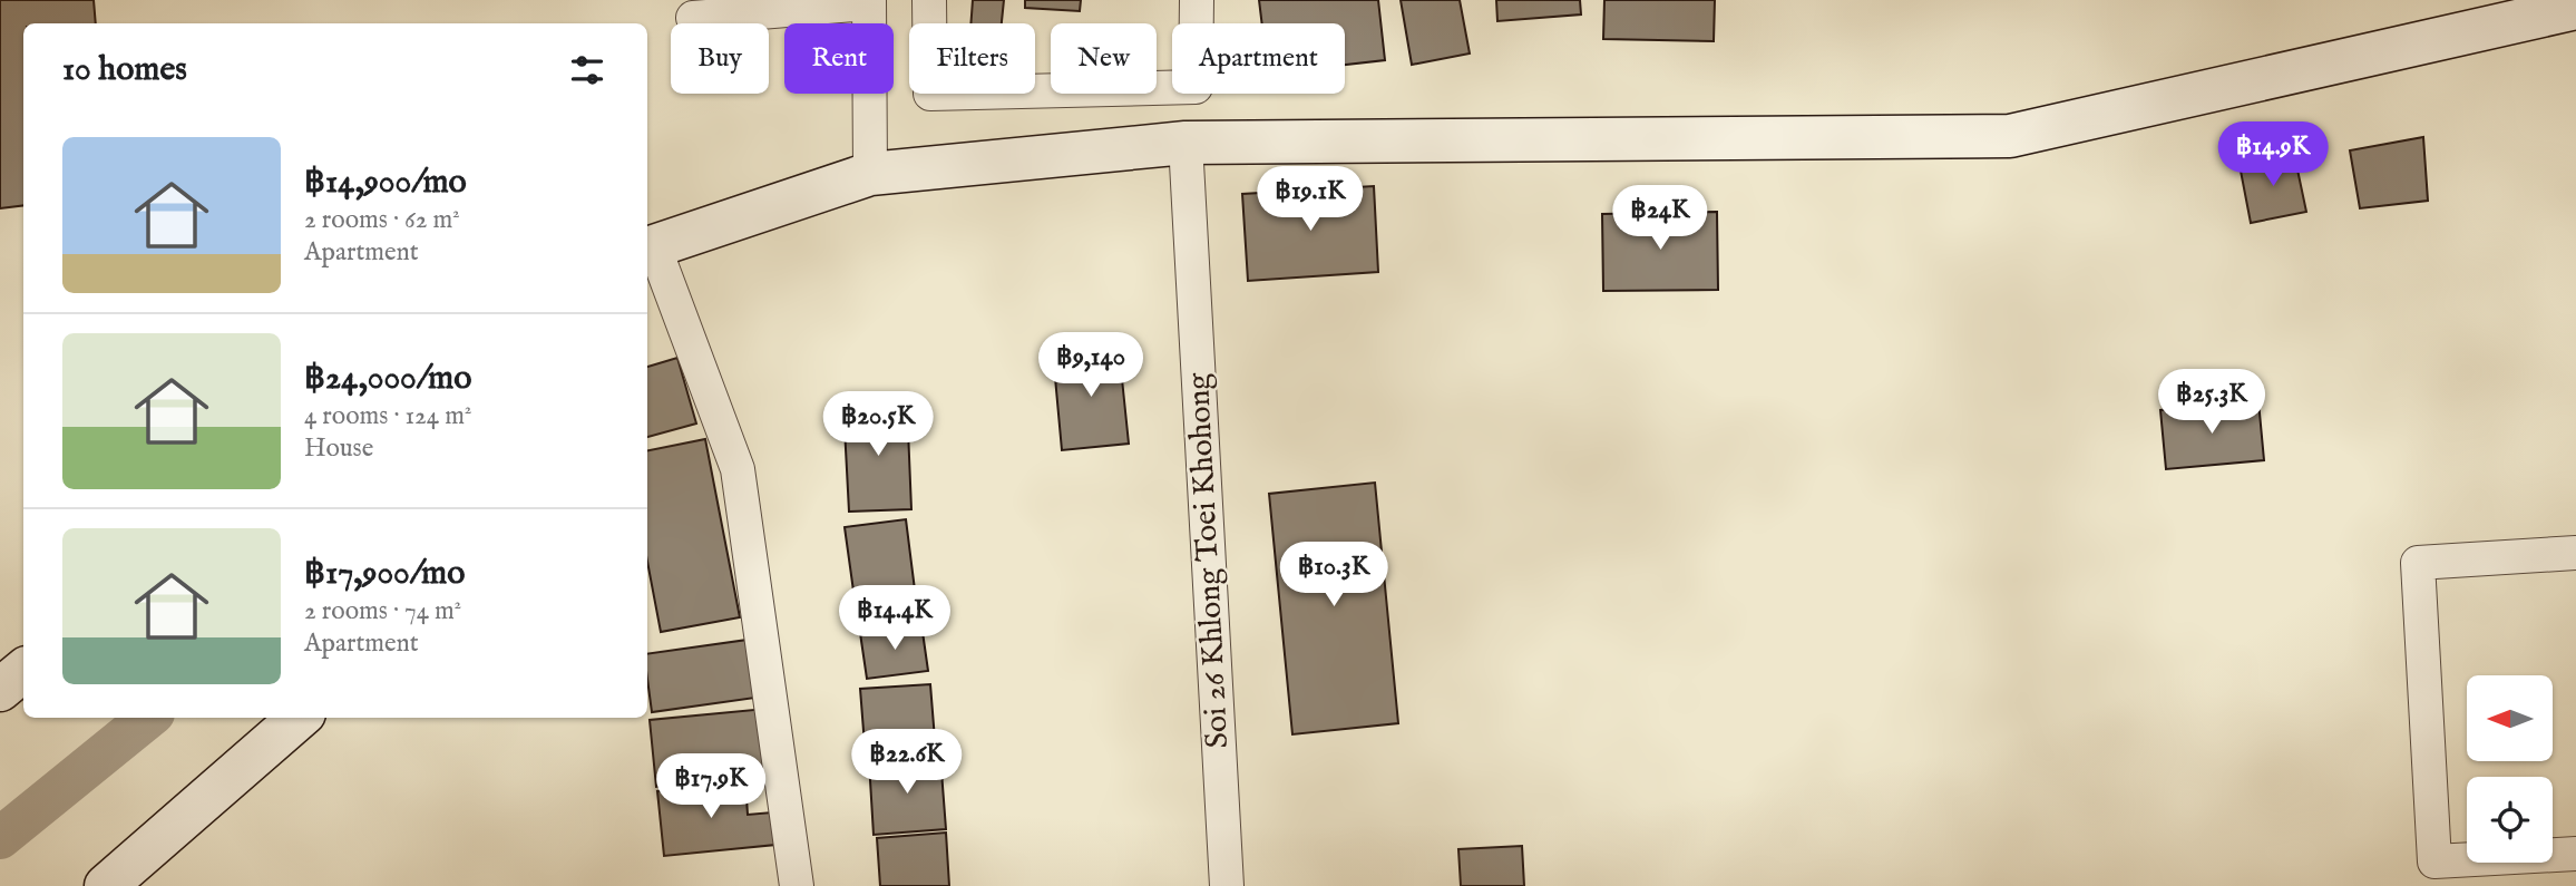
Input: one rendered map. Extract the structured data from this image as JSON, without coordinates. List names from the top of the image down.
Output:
{
  "streets": {
    "street": ["Soi 26 Khlong Toei Khohong"]
  },
  "north": "left",
  "page": {
    "chip": [
      "Buy",
      "Rent",
      "Filters",
      "New",
      "Apartment"
    ],
    "heading": "10 homes",
    "list": [
      {
        "name": "฿14,900/mo",
        "note": "2 rooms · 62 m² · Apartment"
      },
      {
        "name": "฿24,000/mo",
        "note": "4 rooms · 124 m² · House"
      },
      {
        "name": "฿17,900/mo",
        "note": "2 rooms · 74 m² · Apartment"
      }
    ],
    "price": [
      "฿14.9K",
      "฿19.1K",
      "฿24K",
      "฿9,140",
      "฿25.3K",
      "฿20.5K",
      "฿10.3K",
      "฿14.4K",
      "฿22.6K",
      "฿17.9K"
    ]
  }
}
